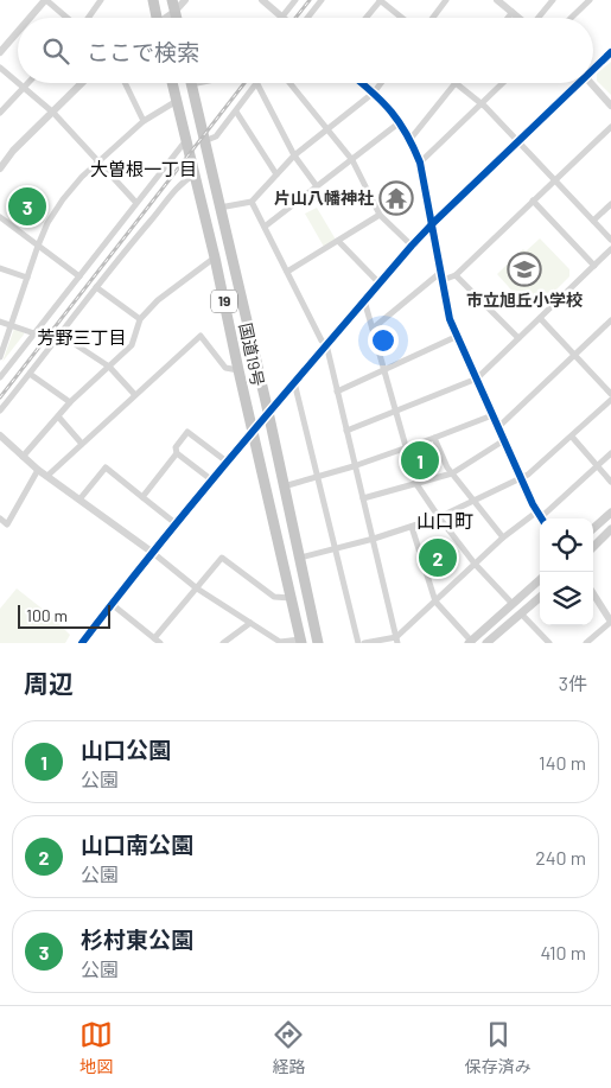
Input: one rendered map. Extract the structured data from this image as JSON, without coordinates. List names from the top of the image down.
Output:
{
  "streets": {
    "highway": ["19", "国道19号"]
  },
  "districts": ["大曽根一丁目", "芳野三丁目", "山口町"],
  "places": {
    "temple": ["片山八幡神社"],
    "school or university": ["市立旭丘小学校"]
  },
  "scale_bar": "100 m",
  "page": {
    "search": "ここで検索",
    "pins": ["3", "1", "2"],
    "scale": "100 m",
    "heading": ["周辺", "3件"],
    "list": [
      {
        "mark": "1",
        "name": "山口公園",
        "note": "公園",
        "value": "140 m"
      },
      {
        "mark": "2",
        "name": "山口南公園",
        "note": "公園",
        "value": "240 m"
      },
      {
        "mark": "3",
        "name": "杉村東公園",
        "note": "公園",
        "value": "410 m"
      }
    ],
    "nav": ["地図", "経路", "保存済み"]
  }
}
